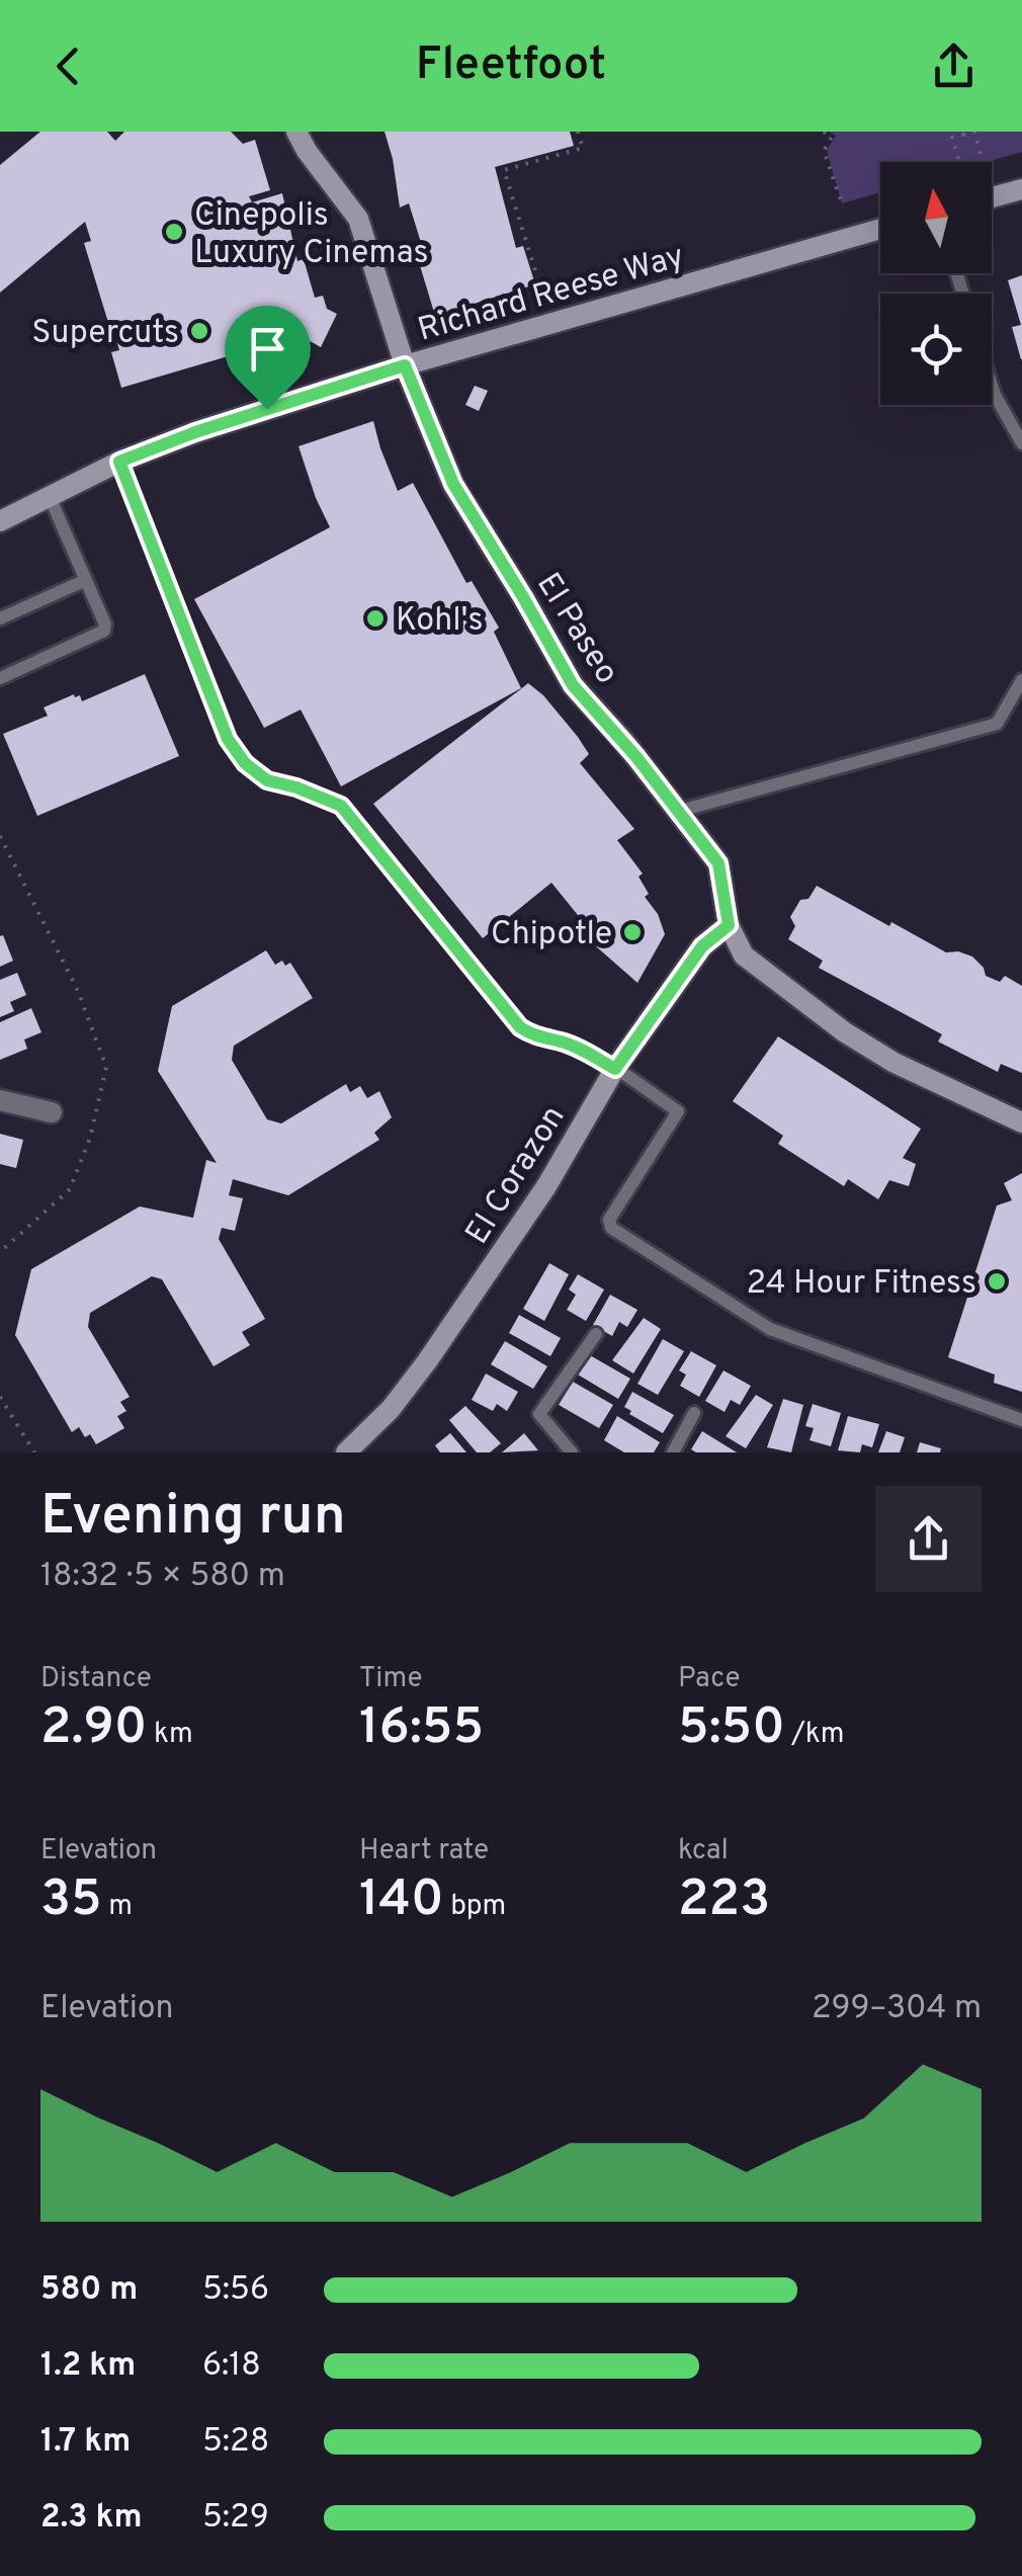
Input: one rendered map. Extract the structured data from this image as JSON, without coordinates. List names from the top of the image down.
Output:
{
  "streets": {
    "street": ["Richard Reese Way", "El Paseo", "El Corazon"]
  },
  "crossings": [
    ["Richard Reese Way", "El Paseo"],
    ["El Paseo", "El Corazon"]
  ],
  "places": [
    "Cinepolis Luxury Cinemas",
    "Supercuts",
    "Kohl's",
    "Chipotle",
    "24 Hour Fitness"
  ],
  "north": "top",
  "page": {
    "header": "Fleetfoot",
    "heading": ["Evening run", "18:32 · 5 × 580 m"],
    "stats": [
      ["Distance", "2.90 km"],
      ["Time", "16:55"],
      ["Pace", "5:50 /km"],
      ["Elevation", "35 m"],
      ["Heart rate", "140 bpm"],
      ["kcal", "223"]
    ],
    "chart": ["Elevation", "299–304 m"],
    "list": [
      {
        "name": "580 m",
        "note": "5:56"
      },
      {
        "name": "1.2 km",
        "note": "6:18"
      },
      {
        "name": "1.7 km",
        "note": "5:28"
      },
      {
        "name": "2.3 km",
        "note": "5:29"
      }
    ]
  }
}
